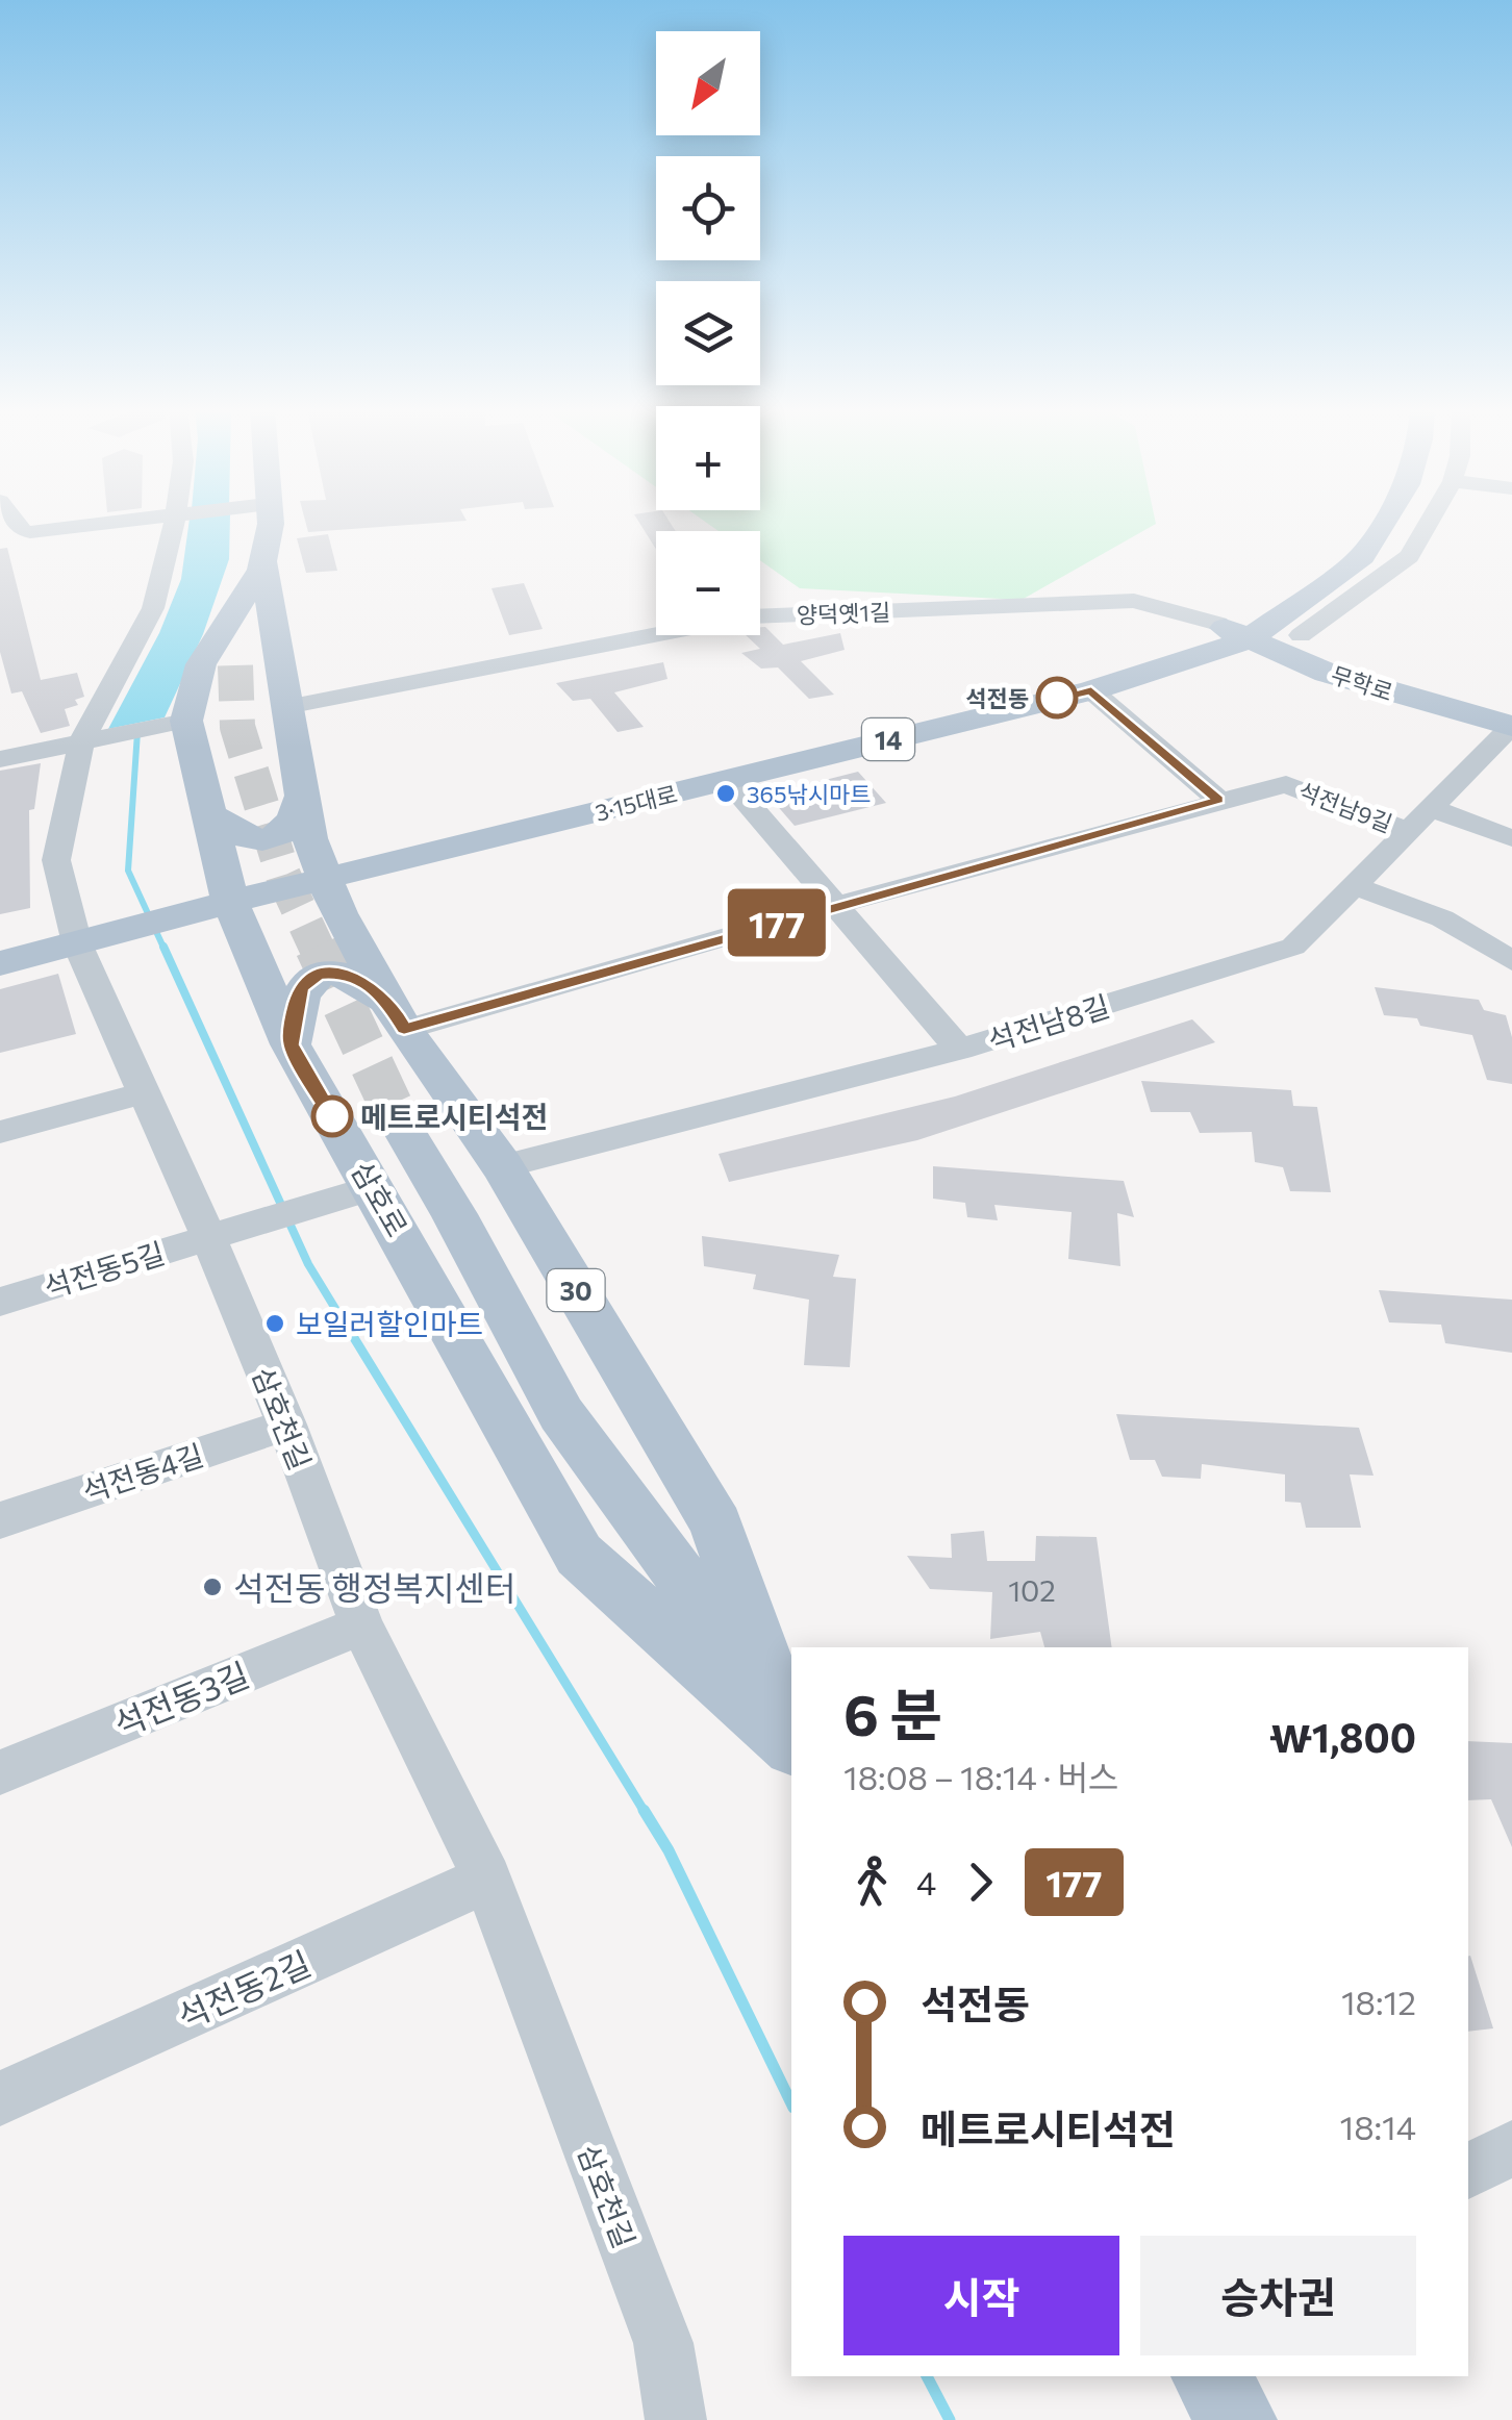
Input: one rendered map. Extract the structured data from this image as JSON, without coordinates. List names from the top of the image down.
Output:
{
  "streets": {
    "main road": [
      "무학로",
      "14",
      "3·15대로",
      "삼호로",
      "30"
    ],
    "street": [
      "양덕옛1길",
      "석전남9길",
      "석전남8길",
      "석전동5길",
      "삼호천길",
      "석전동4길",
      "석전동3길",
      "석전동2길"
    ]
  },
  "crossings": [
    ["양덕옛1길", "무학로"],
    ["양덕옛1길", "3·15대로"],
    ["양덕옛1길", "삼호로"],
    ["무학로", "3·15대로"],
    ["무학로", "석전남8길"],
    ["14", "3·15대로"],
    ["14", "삼호로"],
    ["14", "삼호천길"],
    ["3·15대로", "삼호로"],
    ["석전남9길", "석전남8길"],
    ["석전남9길", "삼호로"],
    ["석전남8길", "삼호로"],
    ["삼호로", "석전동5길"],
    ["석전동5길", "삼호천길"],
    ["삼호천길", "석전동4길"],
    ["삼호천길", "석전동3길"],
    ["삼호천길", "석전동2길"]
  ],
  "places": [
    "석전동",
    "365낚시마트",
    "메트로시티석전",
    "보일러할인마트",
    "석전동 행정복지센터"
  ],
  "lines": ["bus line 177"],
  "house_numbers": ["102"],
  "north": "bottom left",
  "page": {
    "on_map": "177",
    "map_buttons": ["+", "−"],
    "heading": ["6 분", "18:08 – 18:14 · 버스", "₩1,800"],
    "legs": ["4", "177"],
    "list": [
      {
        "name": "석전동",
        "value": "18:12"
      },
      {
        "name": "메트로시티석전",
        "value": "18:14"
      }
    ],
    "buttons": ["시작", "승차권"]
  }
}
